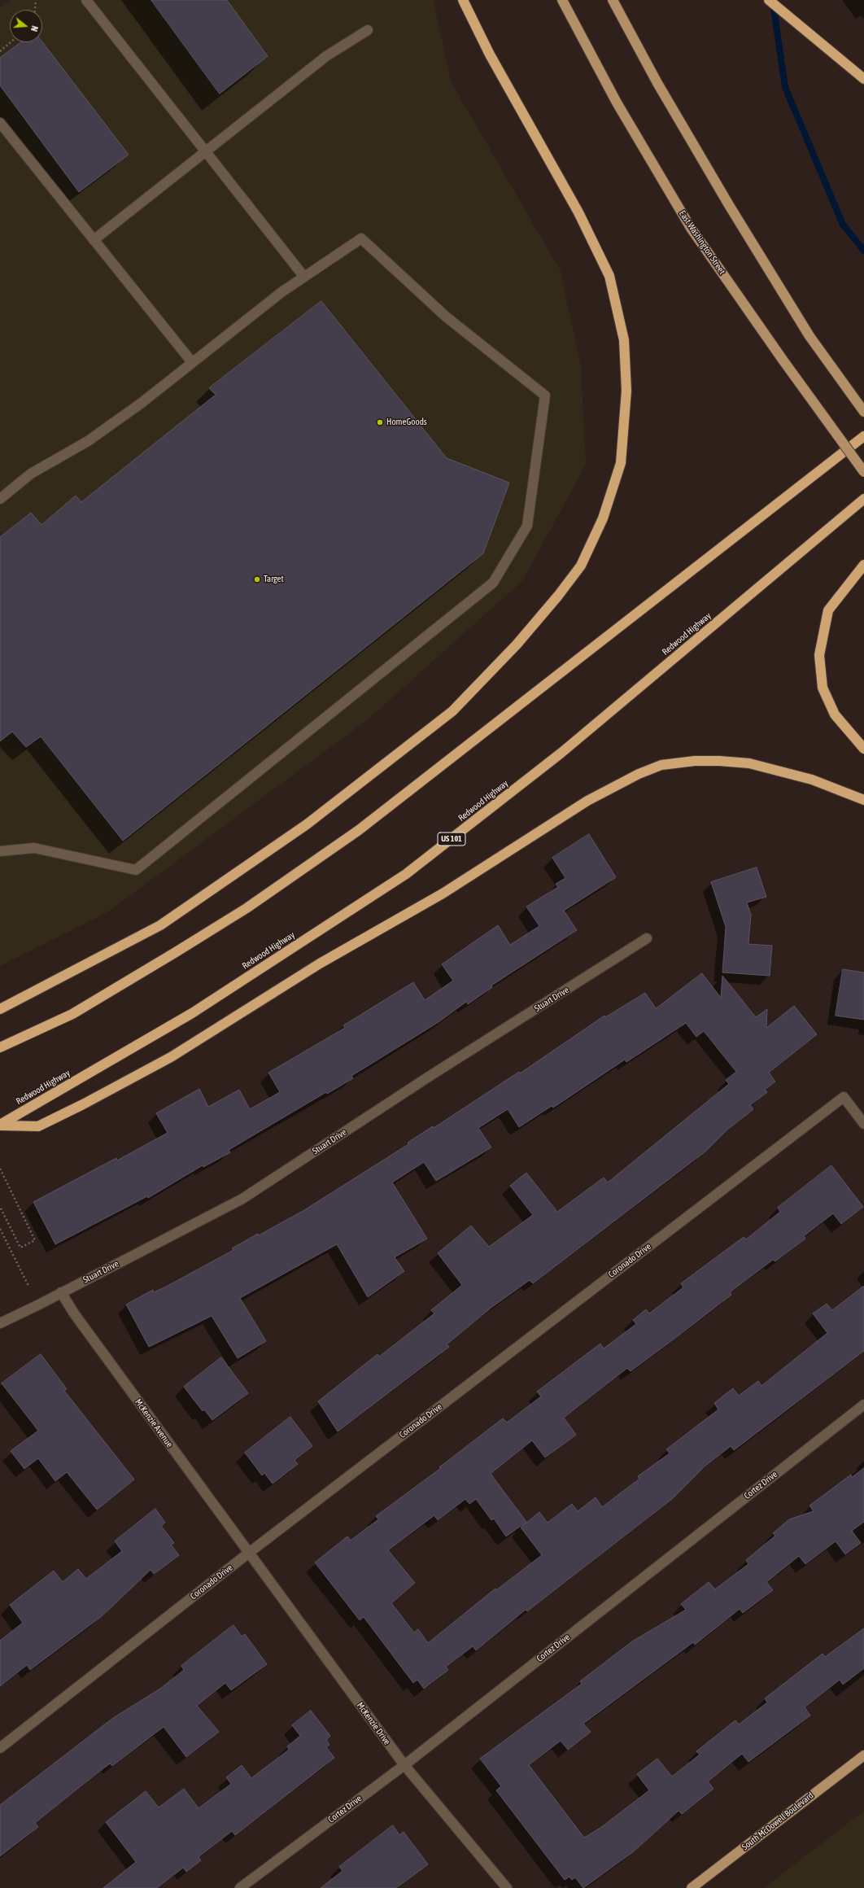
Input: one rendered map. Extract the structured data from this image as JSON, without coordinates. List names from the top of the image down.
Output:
{
  "streets": {
    "highway": ["Redwood Highway", "US 101"],
    "main road": ["East Washington Street", "South McDowell Boulevard"],
    "street": [
      "Stuart Drive",
      "Coronado Drive",
      "McKenzie Avenue",
      "Cortez Drive",
      "McKenzie Drive"
    ]
  },
  "crossings": [
    ["Stuart Drive", "McKenzie Avenue"],
    ["Coronado Drive", "McKenzie Avenue"],
    ["Coronado Drive", "McKenzie Drive"],
    ["McKenzie Avenue", "McKenzie Drive"],
    ["Cortez Drive", "McKenzie Drive"]
  ],
  "places": ["HomeGoods", "Target"],
  "north": "right"
}
